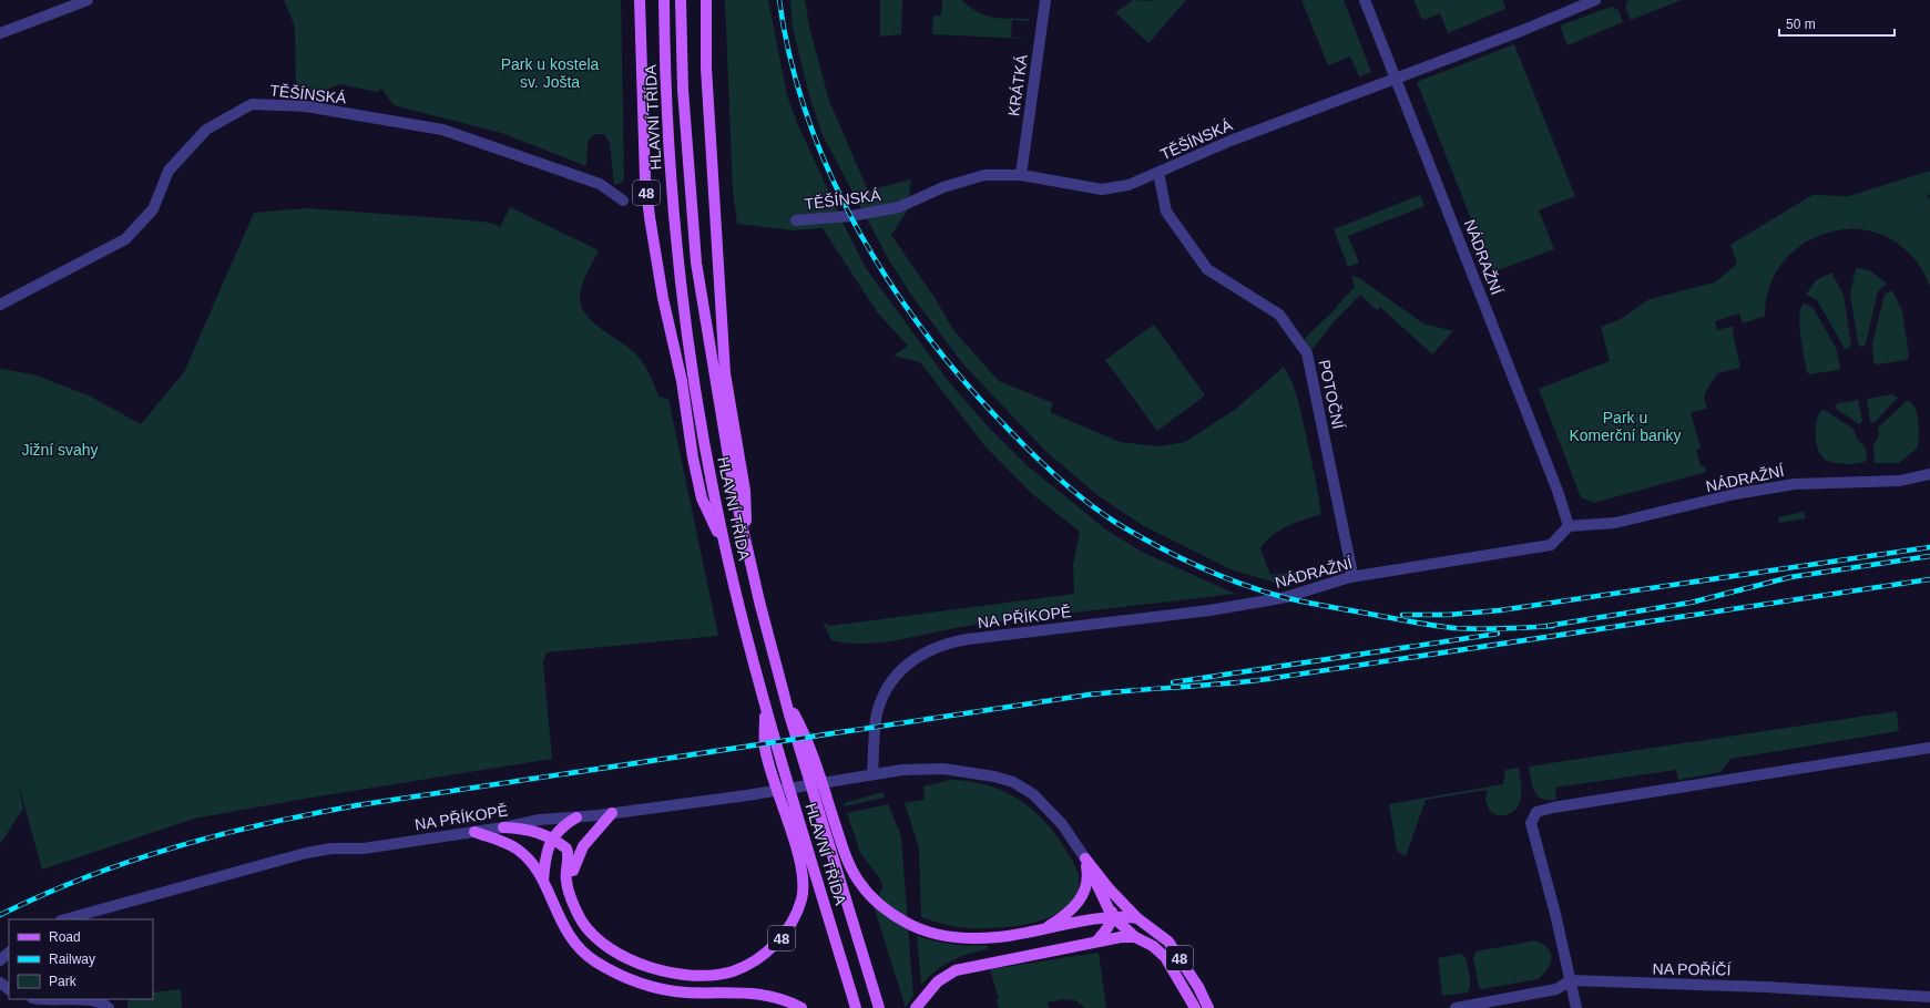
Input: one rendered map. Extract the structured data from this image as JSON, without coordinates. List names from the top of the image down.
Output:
{
  "streets": {
    "main road": ["HLAVNÍ TŘÍDA", "48"],
    "street": [
      "KRÁTKÁ",
      "TĚŠÍNSKÁ",
      "NÁDRAŽNÍ",
      "POTOČNÍ",
      "NA PŘÍKOPĚ",
      "NA POŘÍČÍ"
    ]
  },
  "crossings": [
    ["KRÁTKÁ", "TĚŠÍNSKÁ"],
    ["TĚŠÍNSKÁ", "NÁDRAŽNÍ"],
    ["TĚŠÍNSKÁ", "POTOČNÍ"],
    ["HLAVNÍ TŘÍDA", "48"],
    ["48", "NA PŘÍKOPĚ"],
    ["NÁDRAŽNÍ", "POTOČNÍ"],
    ["NÁDRAŽNÍ", "NA PŘÍKOPĚ"]
  ],
  "parks": ["Park u kostela sv. Jošta", "Park u Komerční banky", "Jižní svahy"],
  "legend": ["Road", "Railway", "Park"],
  "scale_bar": "50 m"
}
